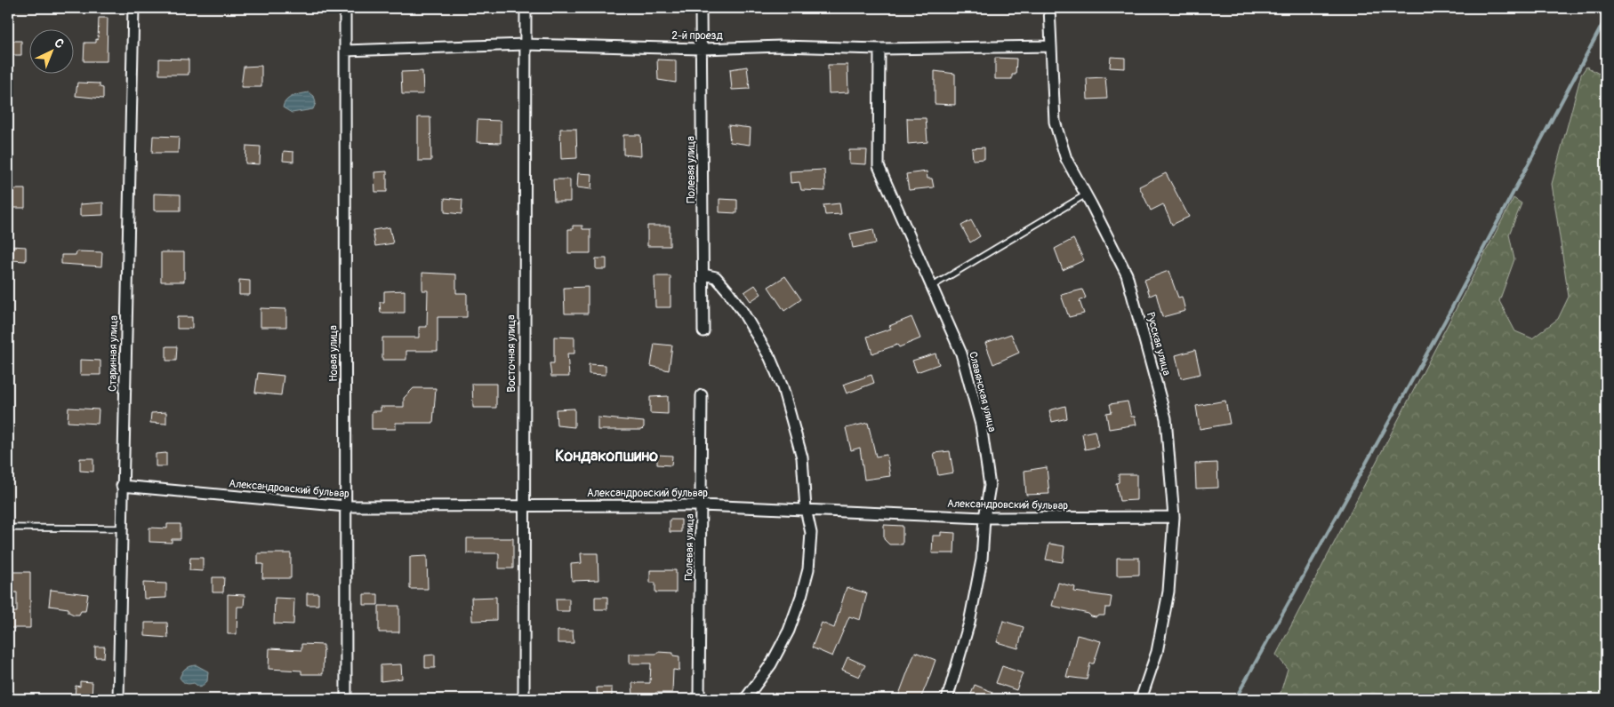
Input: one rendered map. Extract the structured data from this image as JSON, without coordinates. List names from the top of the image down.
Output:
{
  "streets": {
    "street": [
      "2-й проезд",
      "Полевая улица",
      "Русская улица",
      "Старинная улица",
      "Новая улица",
      "Восточная улица",
      "Славянская улица",
      "Александровский бульвар"
    ]
  },
  "crossings": [
    ["2-й проезд", "Полевая улица"],
    ["2-й проезд", "Русская улица"],
    ["2-й проезд", "Новая улица"],
    ["2-й проезд", "Восточная улица"],
    ["2-й проезд", "Славянская улица"],
    ["Полевая улица", "Александровский бульвар"],
    ["Русская улица", "Александровский бульвар"],
    ["Старинная улица", "Александровский бульвар"],
    ["Новая улица", "Александровский бульвар"],
    ["Восточная улица", "Александровский бульвар"],
    ["Славянская улица", "Александровский бульвар"]
  ],
  "districts": ["Кондакопшино"],
  "north": "top right"
}
